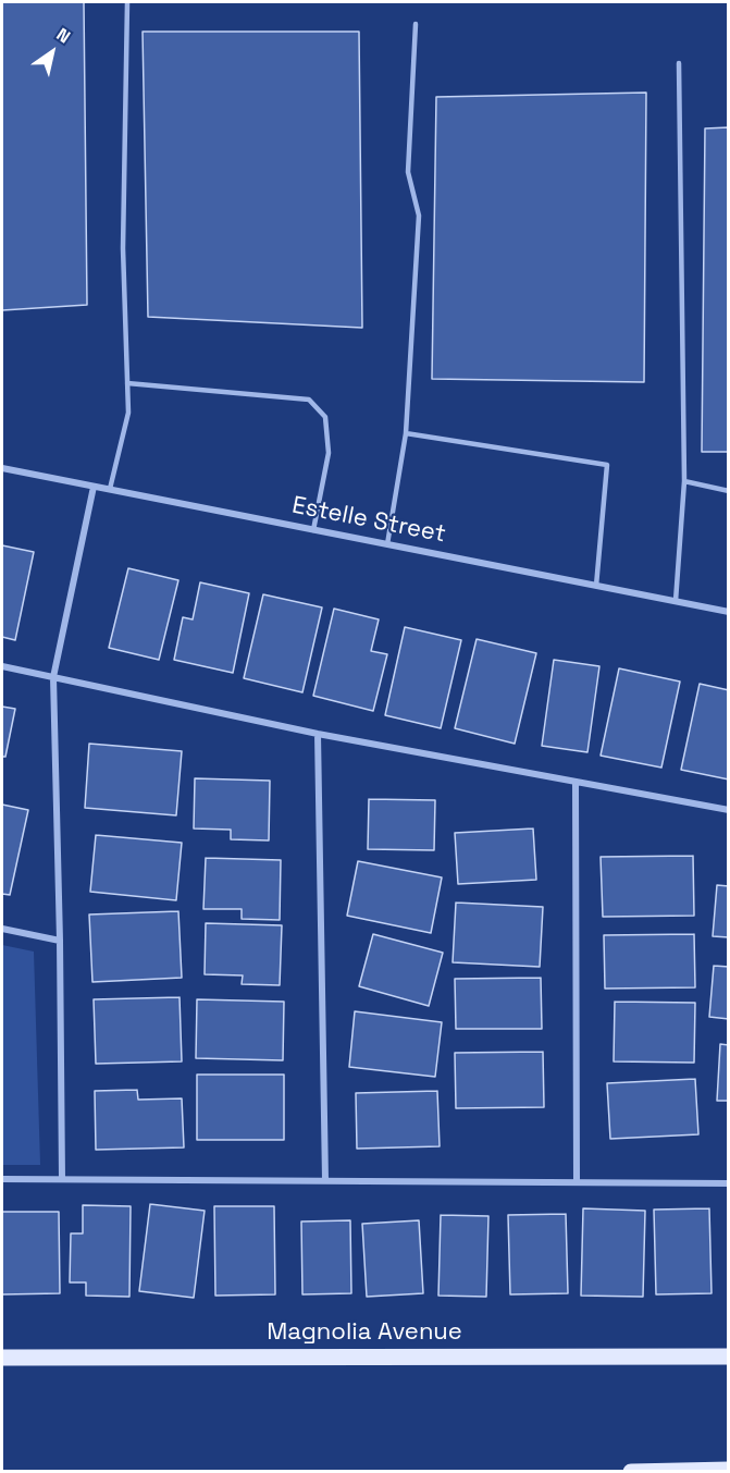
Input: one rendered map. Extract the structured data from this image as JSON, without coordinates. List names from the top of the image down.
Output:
{
  "streets": {
    "main road": ["Magnolia Avenue"],
    "street": ["Estelle Street"]
  },
  "north": "top right"
}
